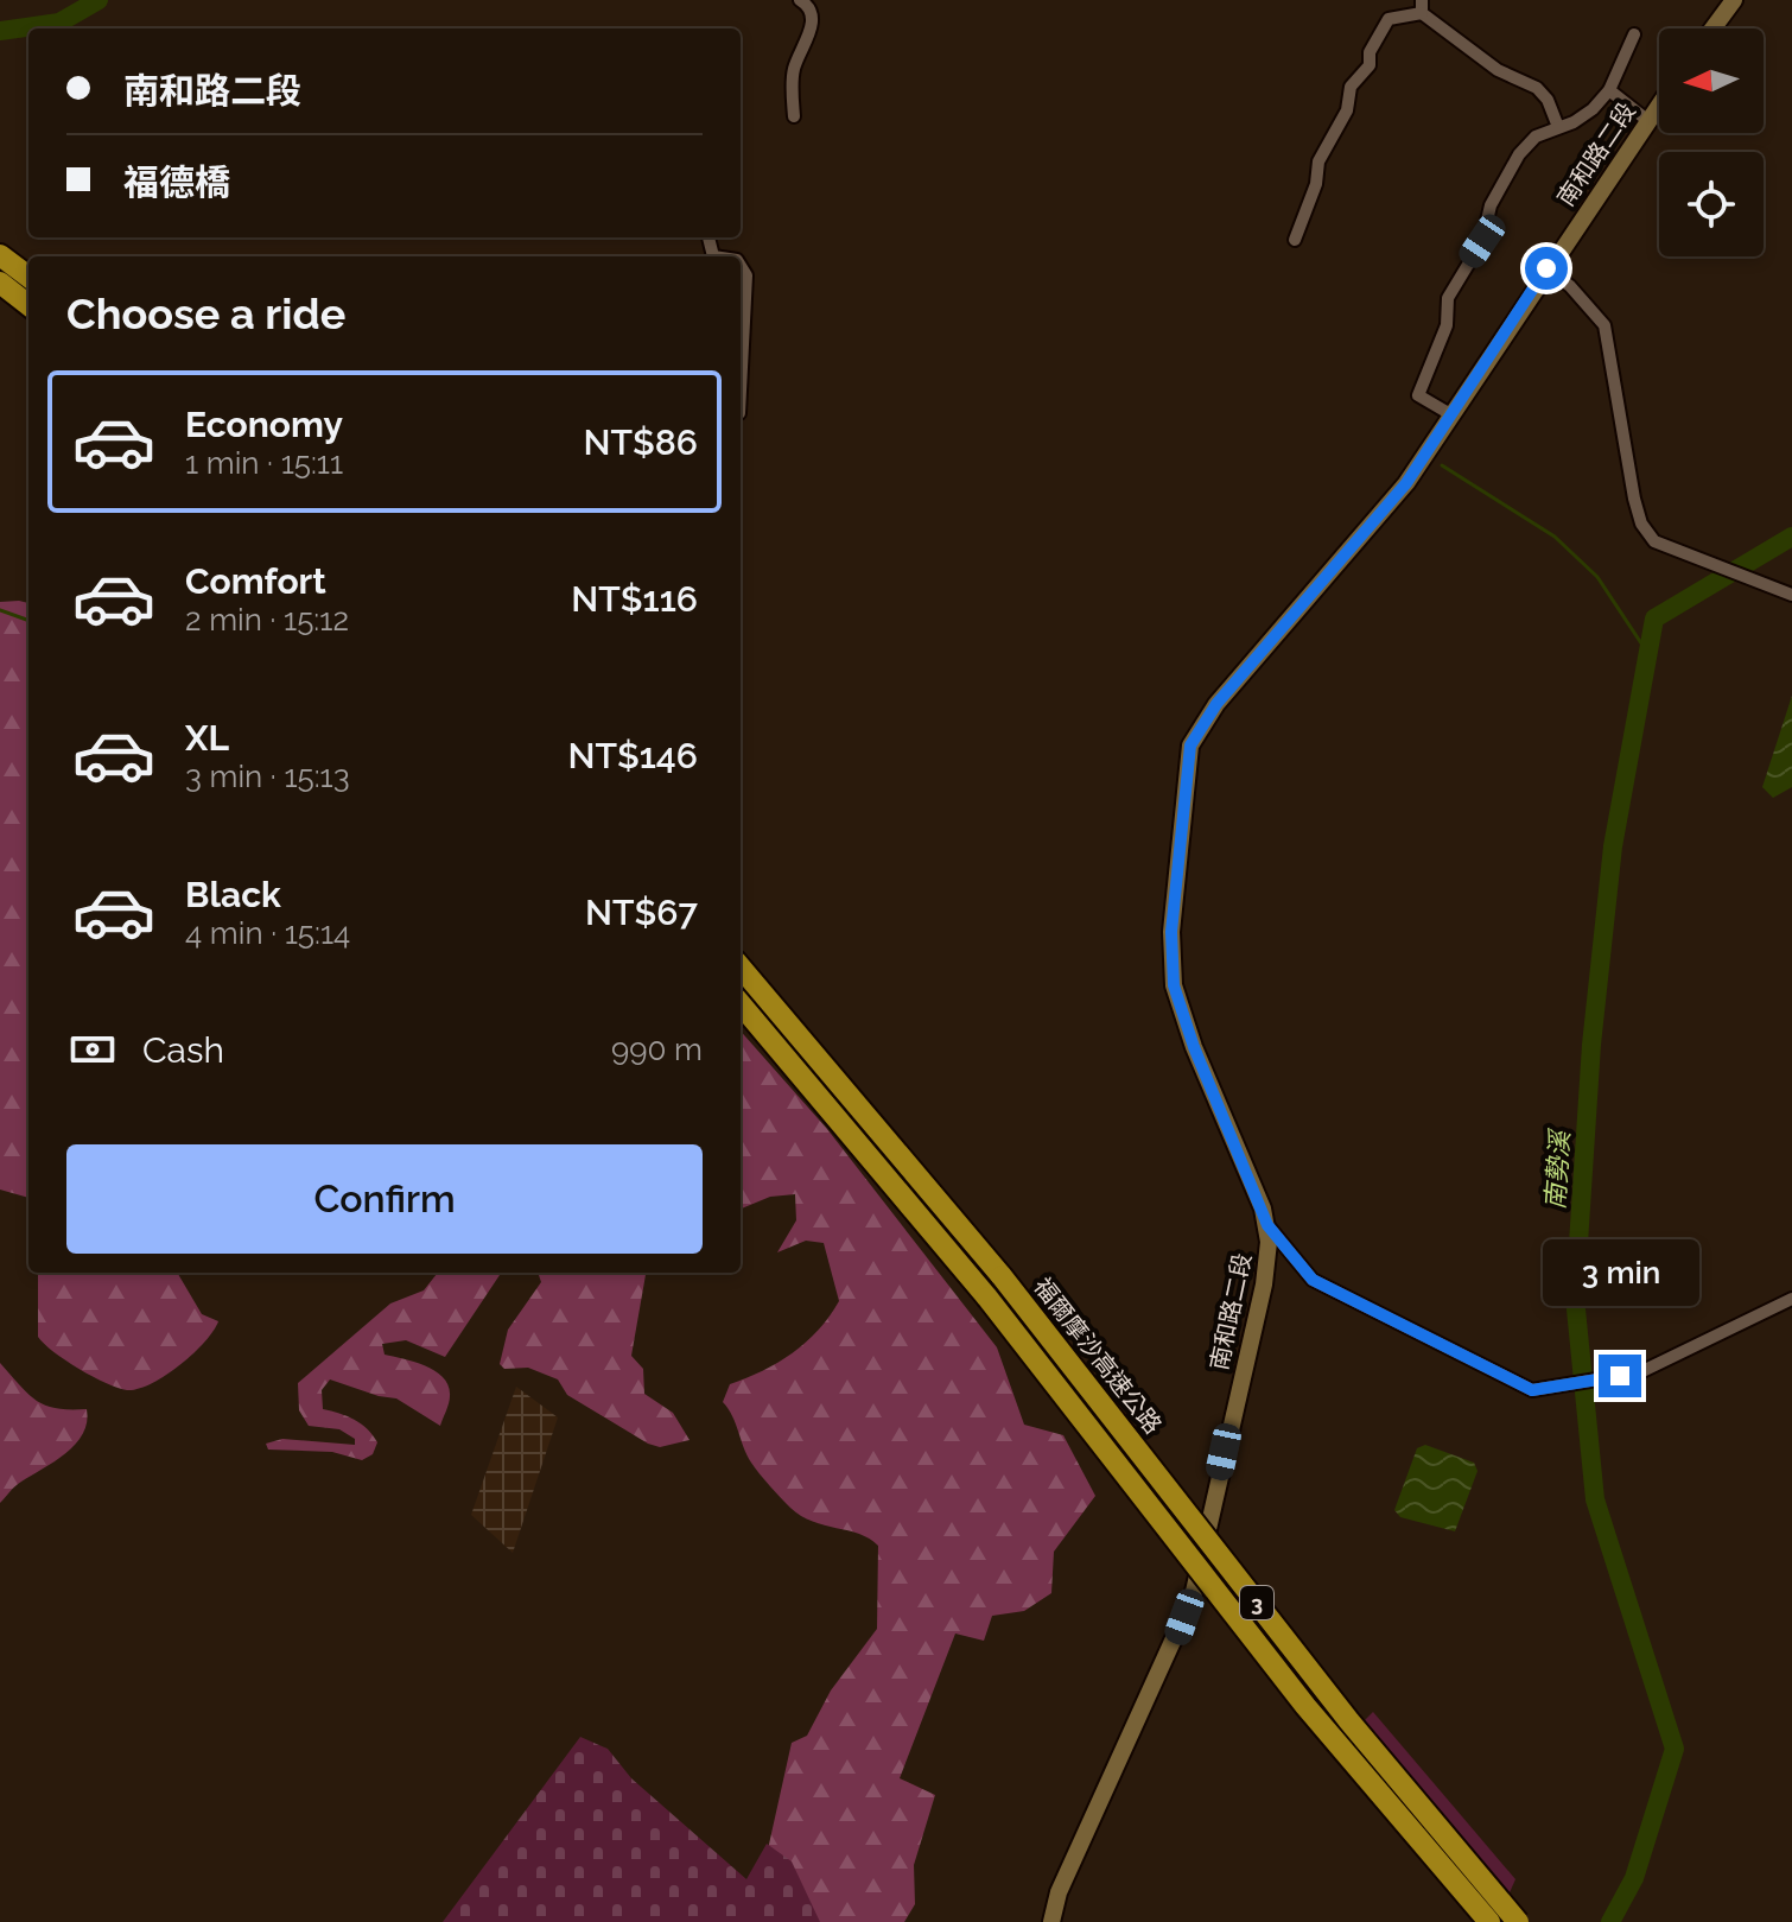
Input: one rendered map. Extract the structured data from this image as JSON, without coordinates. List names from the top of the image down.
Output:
{
  "streets": {
    "highway": ["福爾摩沙高速公路", "3"],
    "main road": ["南和路二段"]
  },
  "water": ["南勢溪"],
  "north": "left",
  "page": {
    "banner": ["南和路二段", "福德橋"],
    "heading": "Choose a ride",
    "list": [
      {
        "name": "Economy",
        "note": "1 min · 15:11",
        "value": "NT$86"
      },
      {
        "name": "Comfort",
        "note": "2 min · 15:12",
        "value": "NT$116"
      },
      {
        "name": "XL",
        "note": "3 min · 15:13",
        "value": "NT$146"
      },
      {
        "name": "Black",
        "note": "4 min · 15:14",
        "value": "NT$67"
      }
    ],
    "pay": ["Cash", "990 m"],
    "buttons": "Confirm",
    "bubble": "3 min"
  }
}
